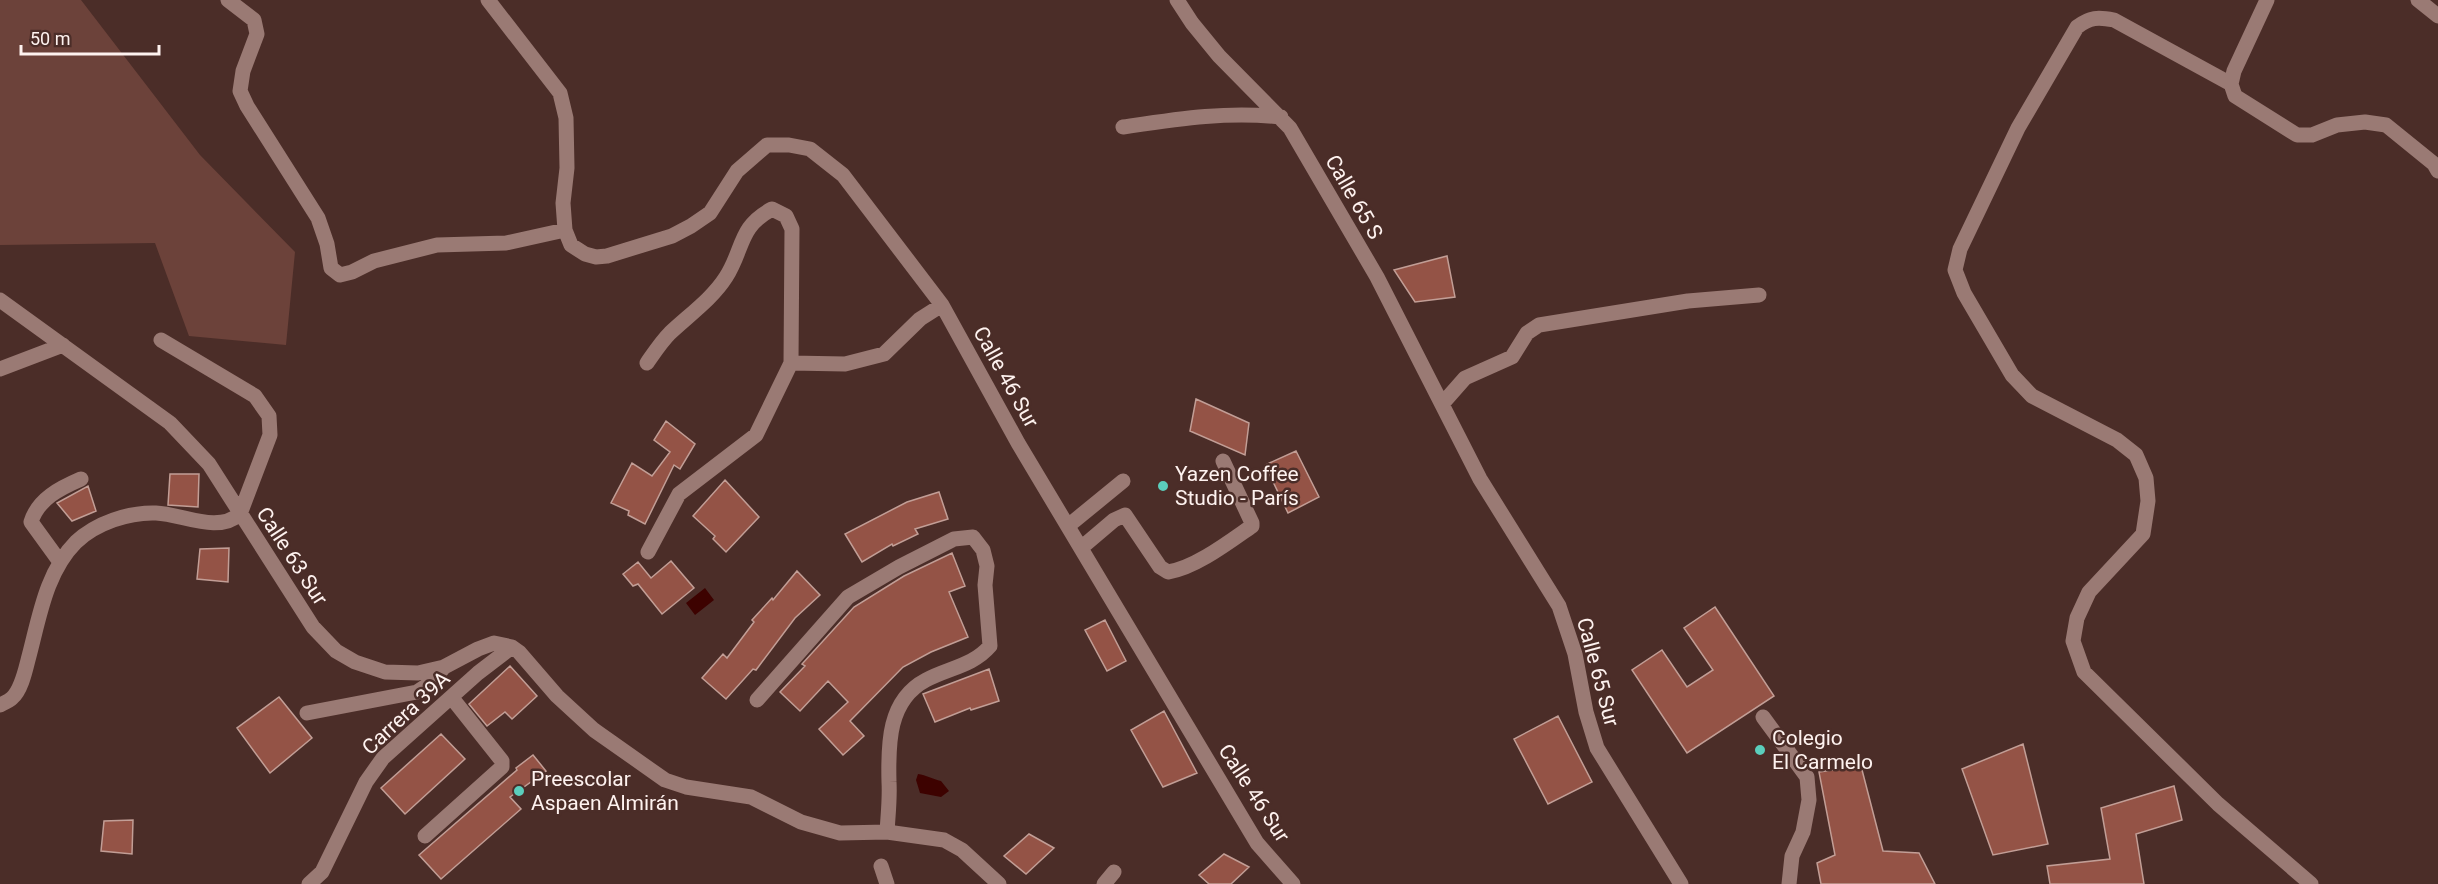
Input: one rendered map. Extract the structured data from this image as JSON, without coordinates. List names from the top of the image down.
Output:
{
  "streets": {
    "street": [
      "Calle 65 S",
      "Calle 46 Sur",
      "Calle 63 Sur",
      "Calle 65 Sur",
      "Carrera 39A"
    ]
  },
  "crossings": [
    ["Calle 65 S", "Calle 65 Sur"],
    ["Calle 63 Sur", "Carrera 39A"]
  ],
  "places": ["Yazen Coffee Studio - París", "Colegio El Carmelo", "Preescolar Aspaen Almirán"],
  "scale_bar": "50 m"
}
